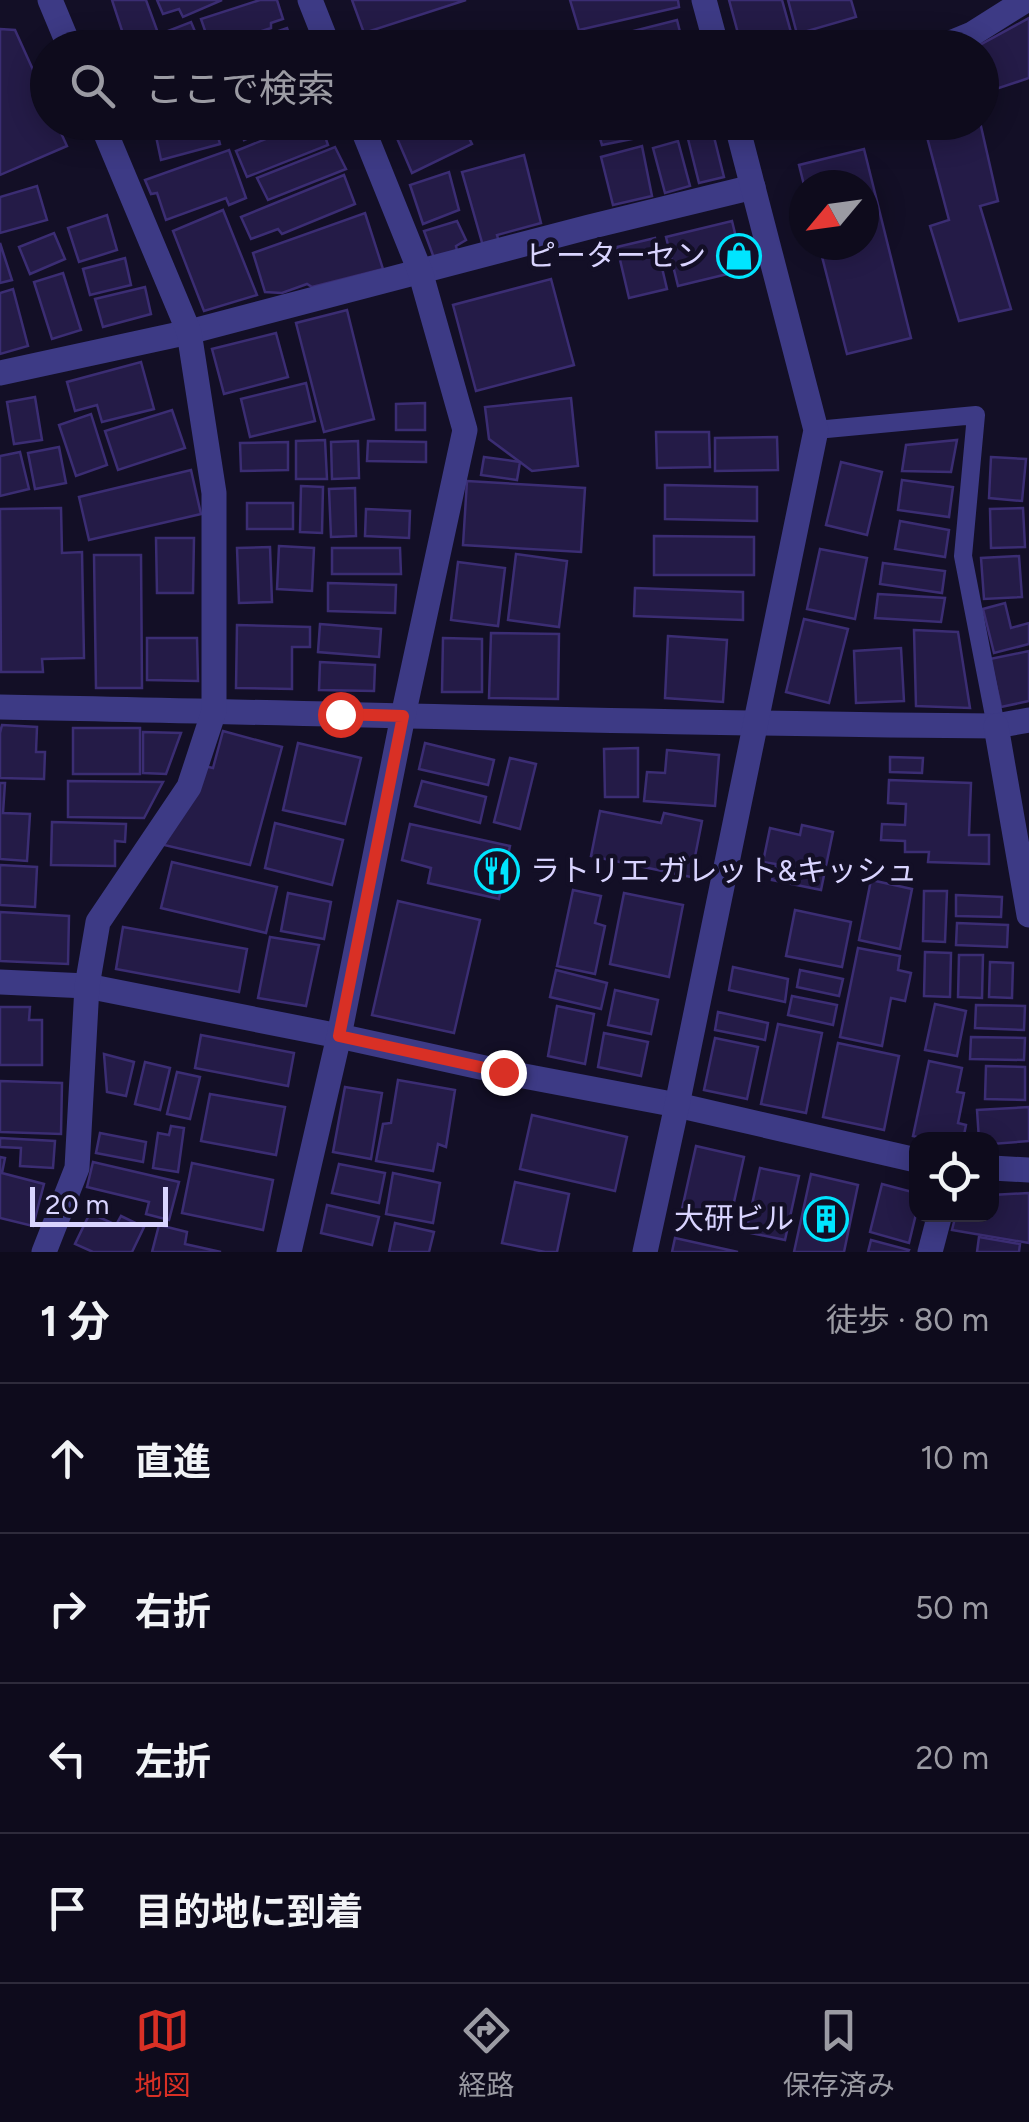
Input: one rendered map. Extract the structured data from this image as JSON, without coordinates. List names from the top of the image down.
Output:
{
  "places": {
    "shop": ["ピーターセン"],
    "restaurant": ["ラトリエ ガレット&キッシュ"],
    "building": ["大研ビル"]
  },
  "scale_bar": "20 m",
  "north": "bottom left",
  "page": {
    "search": "ここで検索",
    "scale": "20 m",
    "heading": ["1 分", "徒歩 · 80 m"],
    "list": [
      ["直進", "10 m"],
      ["右折", "50 m"],
      ["左折", "20 m"],
      "目的地に到着"
    ],
    "nav": ["地図", "経路", "保存済み"]
  }
}
